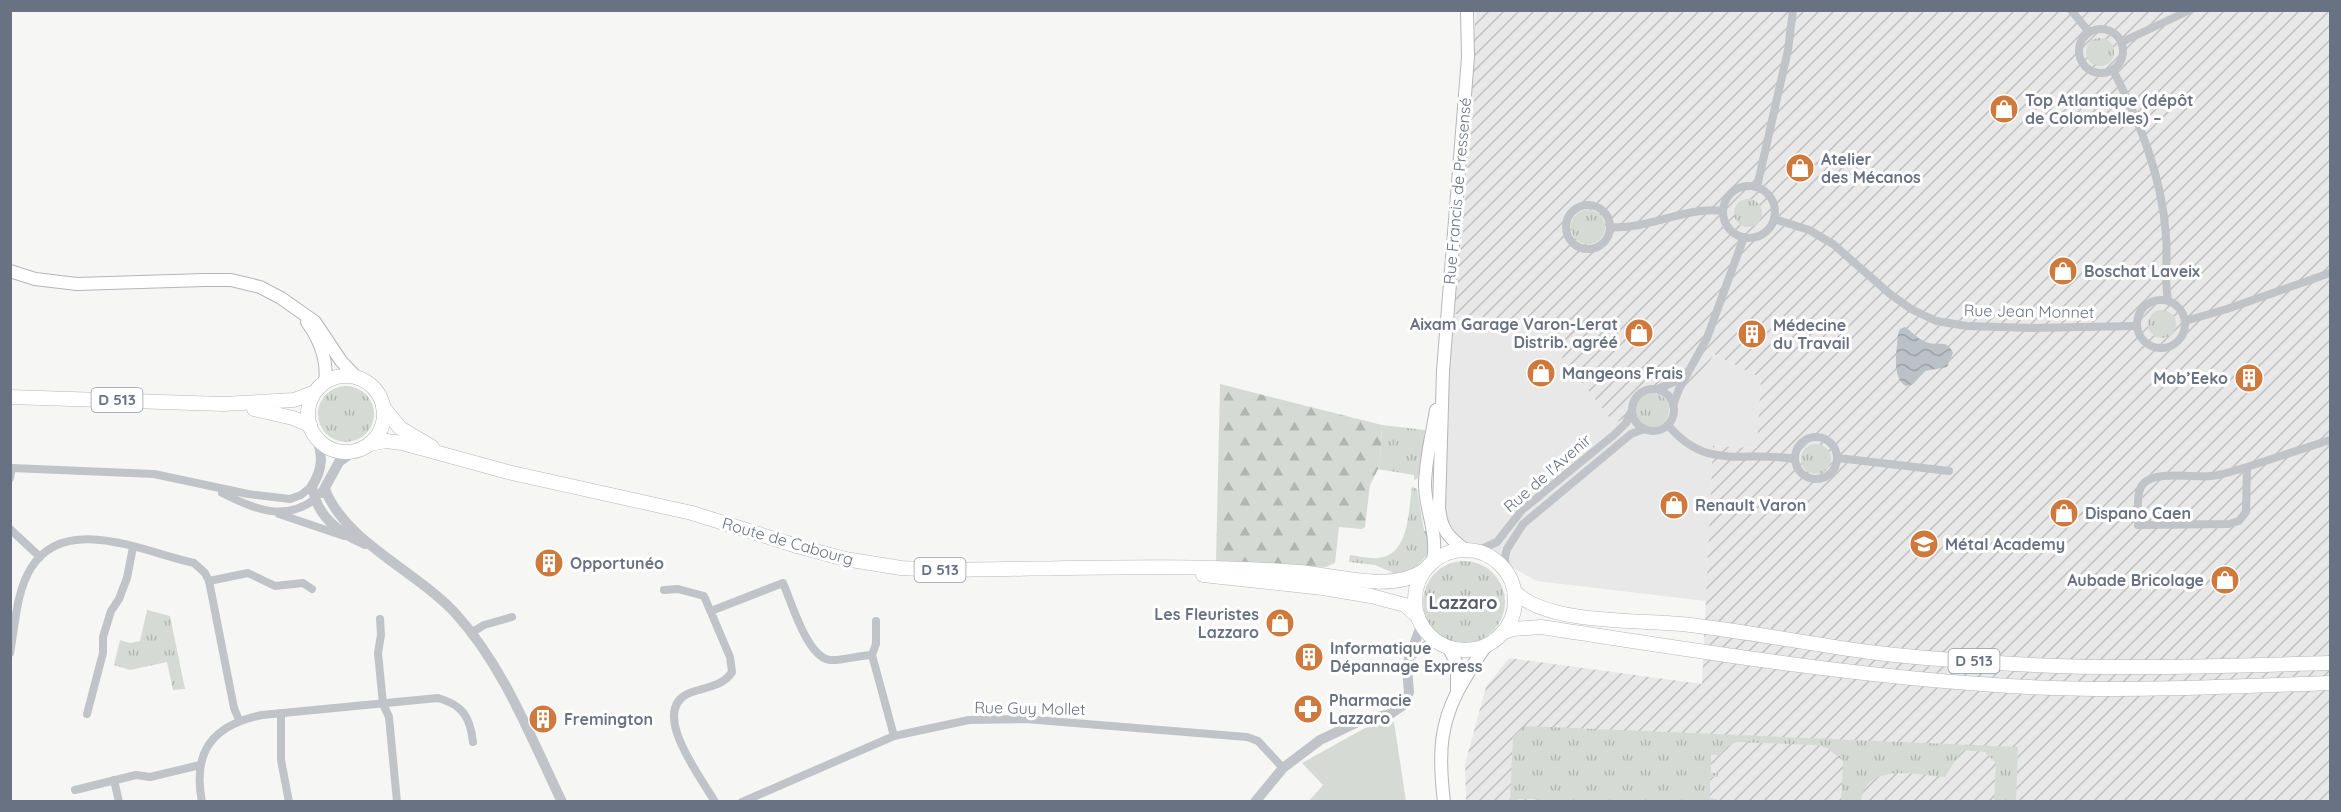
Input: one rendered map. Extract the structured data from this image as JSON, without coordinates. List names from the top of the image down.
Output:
{
  "streets": {
    "main road": ["Rue Francis de Pressensé", "D 513", "Route de Cabourg"],
    "street": ["Rue Jean Monnet", "Rue de l'Avenir", "Rue Guy Mollet"]
  },
  "crossings": [
    ["D 513", "Rue de l'Avenir"],
    ["D 513", "Route de Cabourg"]
  ],
  "districts": ["Lazzaro"],
  "places": {
    "shop": [
      "Top Atlantique (dépôt de Colombelles) –",
      "Atelier des Mécanos",
      "Boschat Laveix",
      "Aixam Garage Varon-Lerat Distrib. agréé",
      "Mangeons Frais",
      "Renault Varon",
      "Dispano Caen",
      "Aubade Bricolage",
      "Les Fleuristes Lazzaro"
    ],
    "building": [
      "Médecine du Travail",
      "Mob’Eeko",
      "Opportunéo",
      "Informatique Dépannage Express",
      "Fremington"
    ],
    "school or university": ["Métal Academy"],
    "pharmacy": ["Pharmacie Lazzaro"]
  }
}
